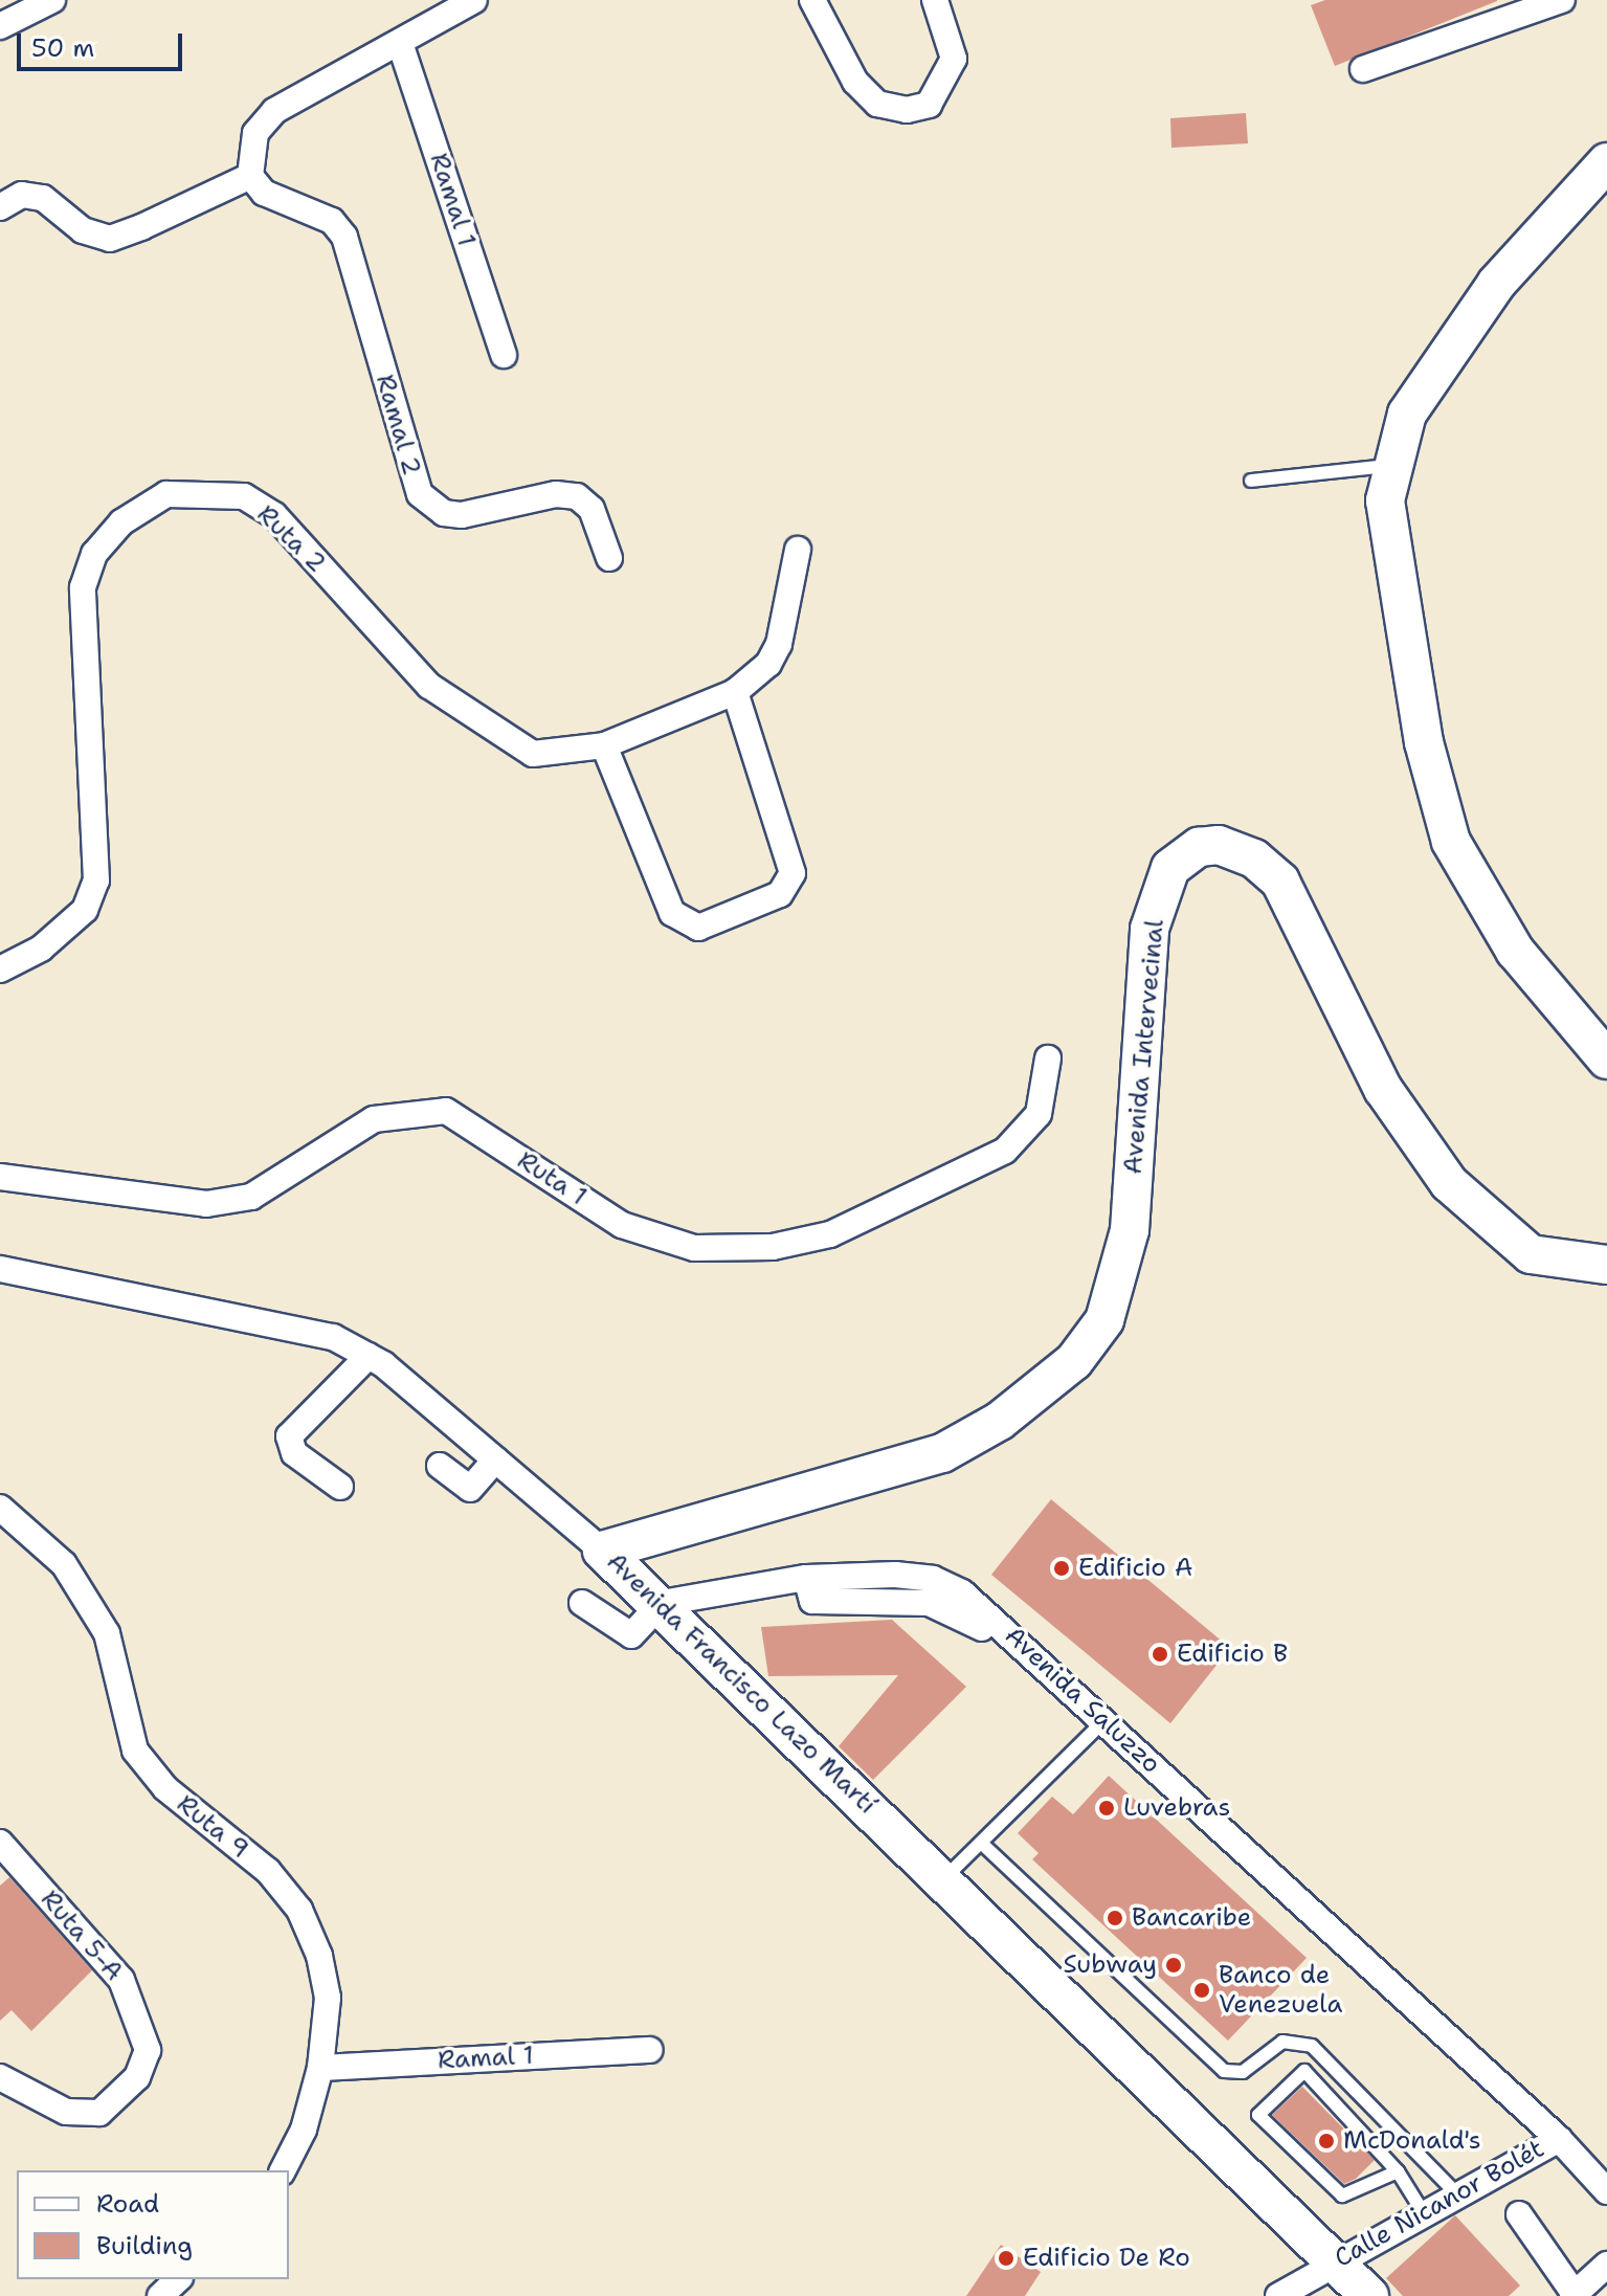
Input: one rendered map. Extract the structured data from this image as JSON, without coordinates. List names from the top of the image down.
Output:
{
  "streets": {
    "main road": ["Avenida Intervecinal", "Avenida Francisco Lazo Martí"],
    "street": [
      "Ramal 1",
      "Ramal 2",
      "Ruta 2",
      "Ruta 1",
      "Avenida Saluzzo",
      "Ruta 9",
      "Ruta 5-A",
      "Calle Nicanor Bolét"
    ]
  },
  "crossings": [
    ["Ramal 1", "Ruta 9"],
    ["Avenida Intervecinal", "Avenida Francisco Lazo Martí"],
    ["Avenida Francisco Lazo Martí", "Avenida Saluzzo"],
    ["Avenida Francisco Lazo Martí", "Calle Nicanor Bolét"],
    ["Avenida Saluzzo", "Calle Nicanor Bolét"]
  ],
  "places": [
    "Edificio A",
    "Edificio B",
    "Luvebras",
    "Bancaribe",
    "Subway",
    "Banco de Venezuela",
    "McDonald's",
    "Edificio De Ro"
  ],
  "legend": ["Road", "Building"],
  "scale_bar": "50 m"
}
